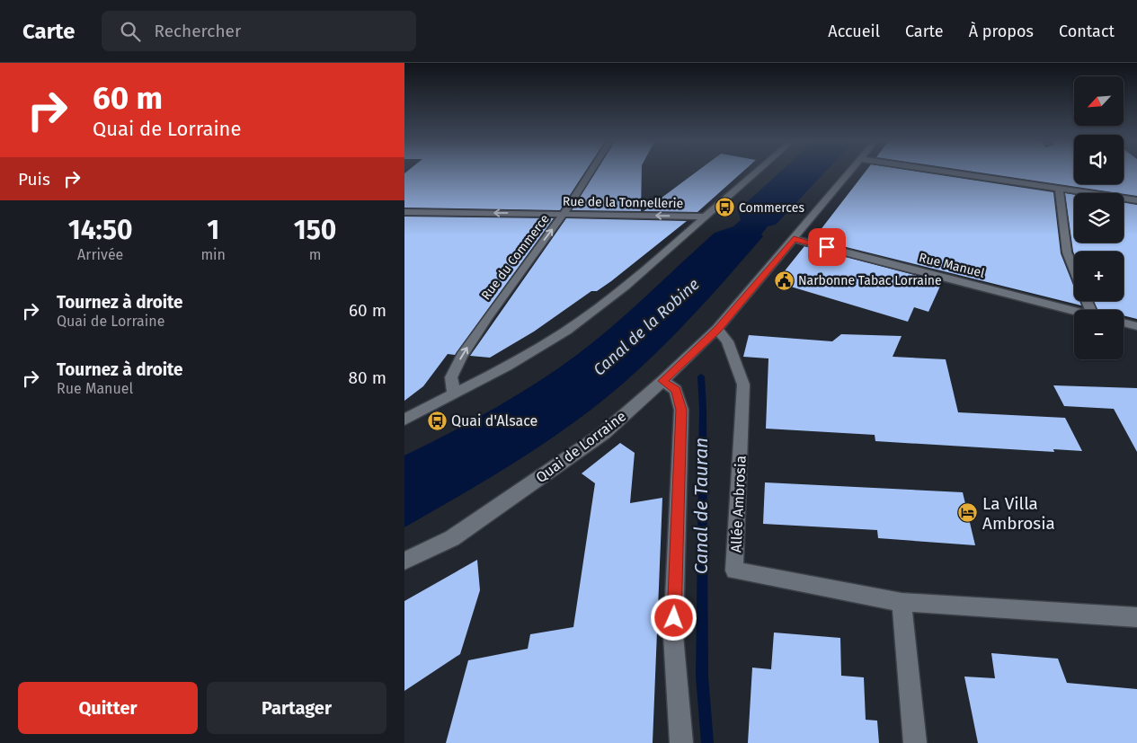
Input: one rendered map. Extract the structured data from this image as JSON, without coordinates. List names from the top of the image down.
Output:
{
  "streets": {
    "street": [
      "Rue de la Tonnellerie",
      "Rue du Commerce",
      "Rue Manuel",
      "Quai de Lorraine",
      "Allée Ambrosia"
    ]
  },
  "crossings": [
    ["Rue de la Tonnellerie", "Rue du Commerce"],
    ["Rue Manuel", "Quai de Lorraine"],
    ["Quai de Lorraine", "Allée Ambrosia"]
  ],
  "one_way": ["Rue de la Tonnellerie"],
  "water": ["Canal de la Robine", "Canal de Tauran"],
  "places": {
    "bus stop": ["Commerces", "Quai d'Alsace"],
    "public building": ["Narbonne Tabac Lorraine"],
    "hotel": ["La Villa Ambrosia"]
  },
  "north": "bottom left",
  "page": {
    "header": "Carte",
    "search": "Rechercher",
    "nav": [
      "Accueil",
      "Carte",
      "À propos",
      "Contact"
    ],
    "turn": ["60 m", "Quai de Lorraine"],
    "map_buttons": ["+", "−"],
    "then": "Puis",
    "eta": [
      "14:50",
      "Arrivée",
      "1",
      "min",
      "150",
      "m"
    ],
    "list": [
      {
        "name": "Tournez à droite",
        "note": "Quai de Lorraine",
        "value": "60 m"
      },
      {
        "name": "Tournez à droite",
        "note": "Rue Manuel",
        "value": "80 m"
      }
    ],
    "buttons": ["Quitter", "Partager"]
  }
}
